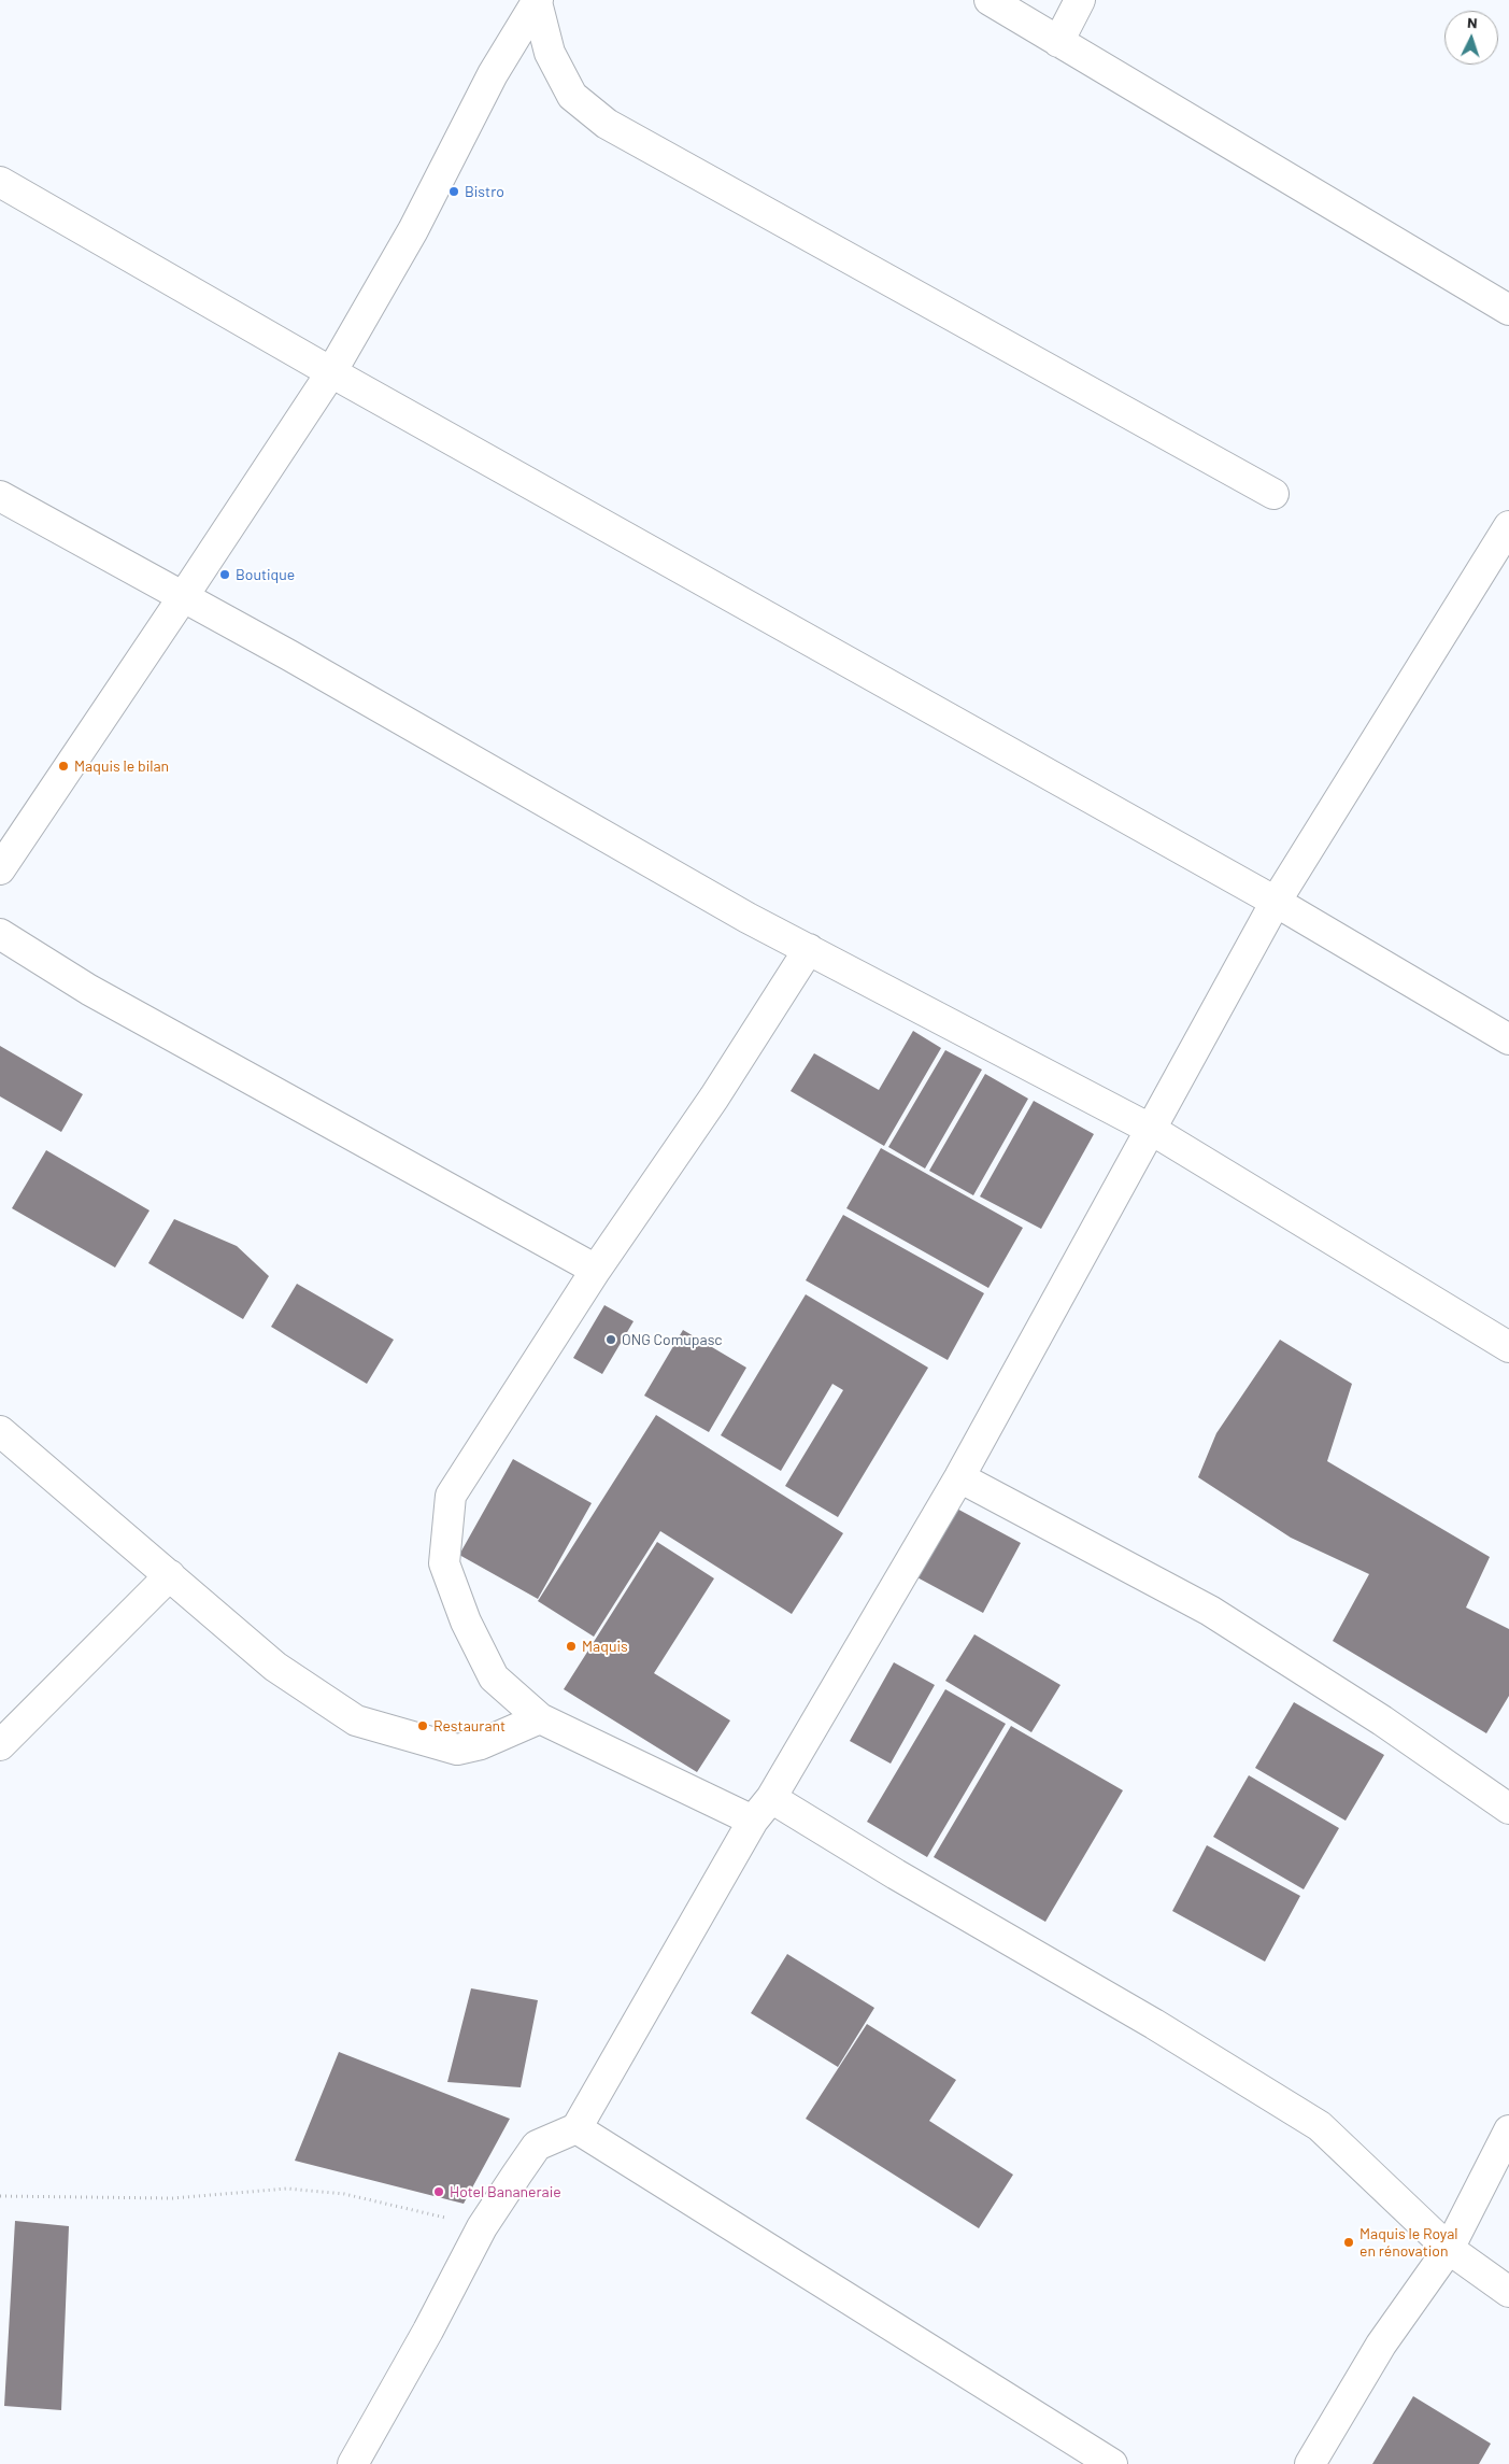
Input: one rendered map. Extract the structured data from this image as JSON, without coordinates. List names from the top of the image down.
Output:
{
  "places": [
    "Bistro",
    "Boutique",
    "Maquis le bilan",
    "ONG Comupasc",
    "Maquis",
    "Restaurant",
    "Hotel Bananeraie",
    "Maquis le Royal en rénovation"
  ],
  "north": "top"
}
